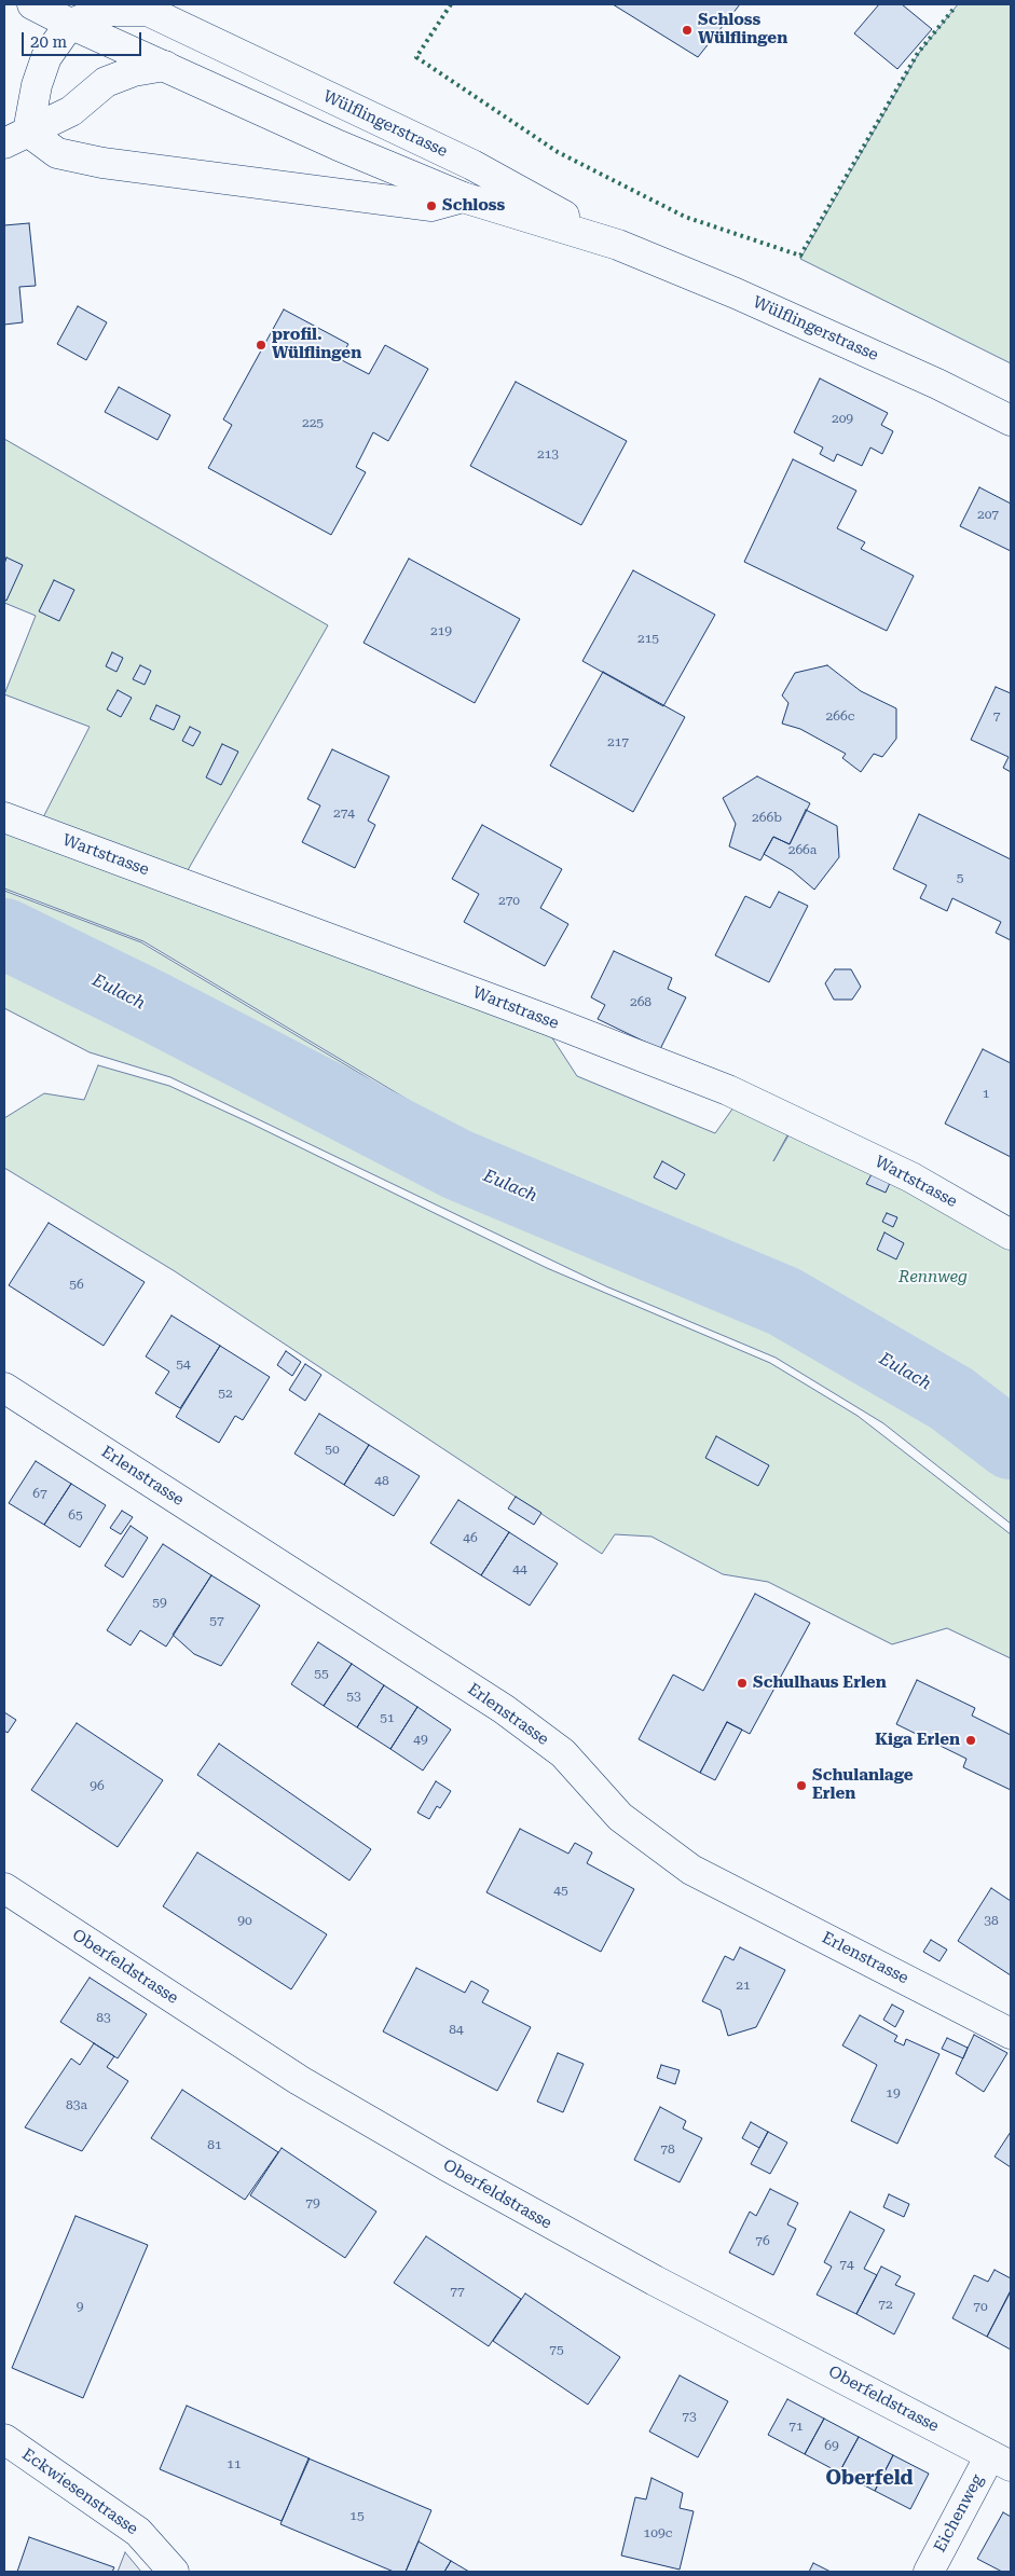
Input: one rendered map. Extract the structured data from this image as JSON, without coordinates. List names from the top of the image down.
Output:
{
  "streets": {
    "street": [
      "Wülflingerstrasse",
      "Wartstrasse",
      "Erlenstrasse",
      "Oberfeldstrasse",
      "Eckwiesenstrasse",
      "Eichenweg"
    ]
  },
  "crossings": [
    ["Oberfeldstrasse", "Eichenweg"]
  ],
  "districts": ["Oberfeld"],
  "water": ["Eulach"],
  "parks": ["Rennweg"],
  "places": [
    "Schloss Wülflingen",
    "Schloss",
    "profil. Wülflingen",
    "Schulhaus Erlen",
    "Kiga Erlen",
    "Schulanlage Erlen"
  ],
  "house_numbers": [
    "209",
    "225",
    "213",
    "207",
    "219",
    "215",
    "266c",
    "7",
    "217",
    "274",
    "266b",
    "266a",
    "5",
    "270",
    "268",
    "1",
    "56",
    "54",
    "52",
    "50",
    "48",
    "67",
    "65",
    "46",
    "44",
    "59",
    "57",
    "55",
    "53",
    "51",
    "49",
    "96",
    "45",
    "90",
    "38",
    "21",
    "83",
    "84",
    "19",
    "83a",
    "81",
    "78",
    "79",
    "76",
    "74",
    "77",
    "72",
    "9",
    "70",
    "75",
    "73",
    "71",
    "69",
    "11",
    "15",
    "109c"
  ],
  "scale_bar": "20 m"
}
